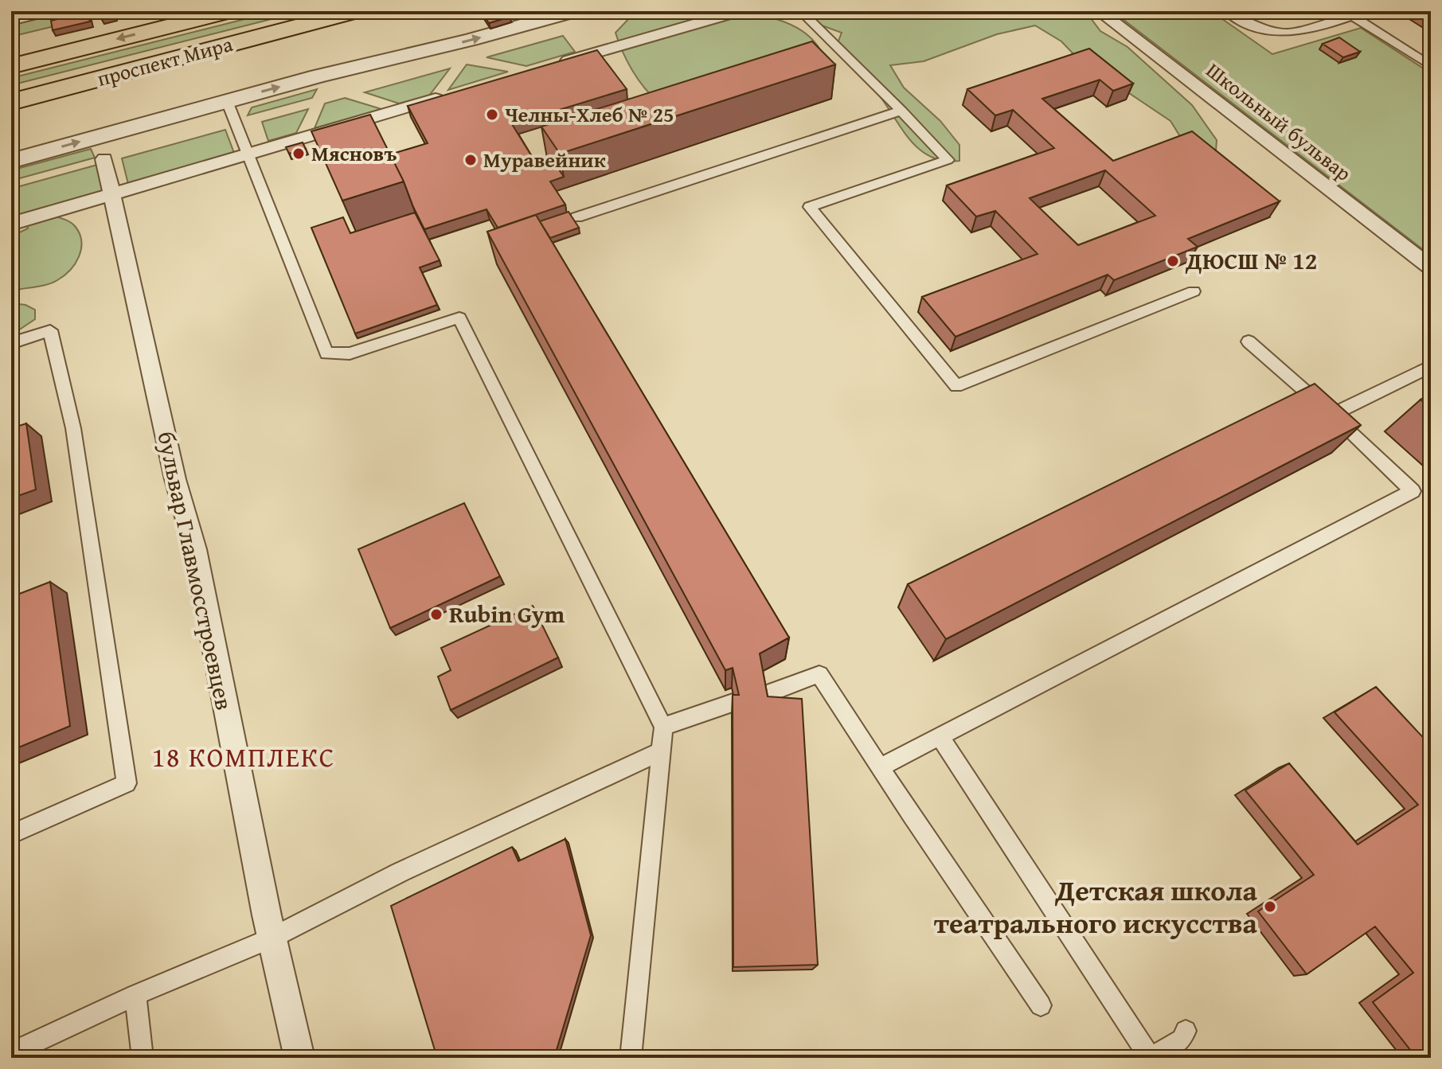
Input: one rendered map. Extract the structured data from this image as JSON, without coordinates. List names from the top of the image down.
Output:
{
  "streets": {
    "main road": ["проспект Мира"],
    "street": ["Школьный бульвар", "бульвар Главмосстроевцев"]
  },
  "districts": ["18 КОМПЛЕКС"],
  "places": [
    "Челны-Хлеб № 25",
    "Мясновъ",
    "Муравейник",
    "ДЮСШ № 12",
    "Rubin Gym",
    "Детская школа театрального искусства"
  ]
}
